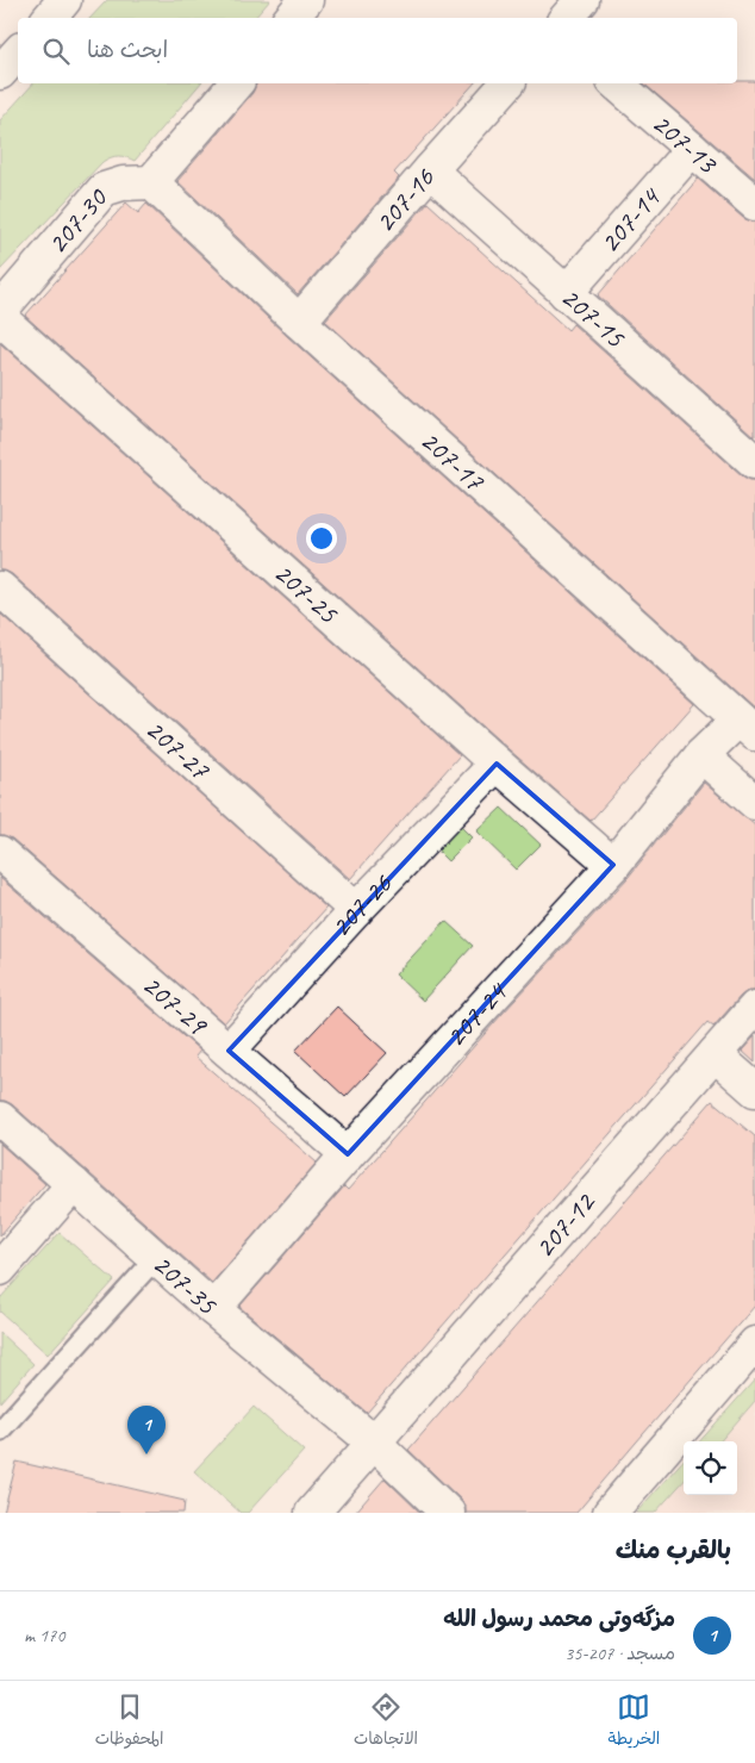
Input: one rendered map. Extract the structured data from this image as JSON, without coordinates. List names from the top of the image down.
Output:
{
  "streets": {
    "street": [
      "207-13",
      "207-16",
      "207-14",
      "207-30",
      "207-15",
      "207-17",
      "207-25",
      "207-27",
      "207-26",
      "207-29",
      "207-24",
      "207-12",
      "207-35"
    ]
  },
  "crossings": [
    ["207-13", "207-14"],
    ["207-16", "207-15"],
    ["207-16", "207-17"],
    ["207-14", "207-15"],
    ["207-30", "207-17"],
    ["207-17", "207-24"],
    ["207-25", "207-26"],
    ["207-25", "207-24"],
    ["207-27", "207-26"],
    ["207-26", "207-29"],
    ["207-29", "207-24"],
    ["207-24", "207-35"],
    ["207-12", "207-35"]
  ],
  "page": {
    "search": "ابحث هنا",
    "pins": "1",
    "heading": "بالقرب منك",
    "list": [
      {
        "mark": "1",
        "name": "مزگەوتی محمد رسول الله",
        "note": "مسجد · 207-35",
        "value": "170 m"
      }
    ],
    "nav": ["الخريطة", "الاتجاهات", "المحفوظات"]
  }
}
